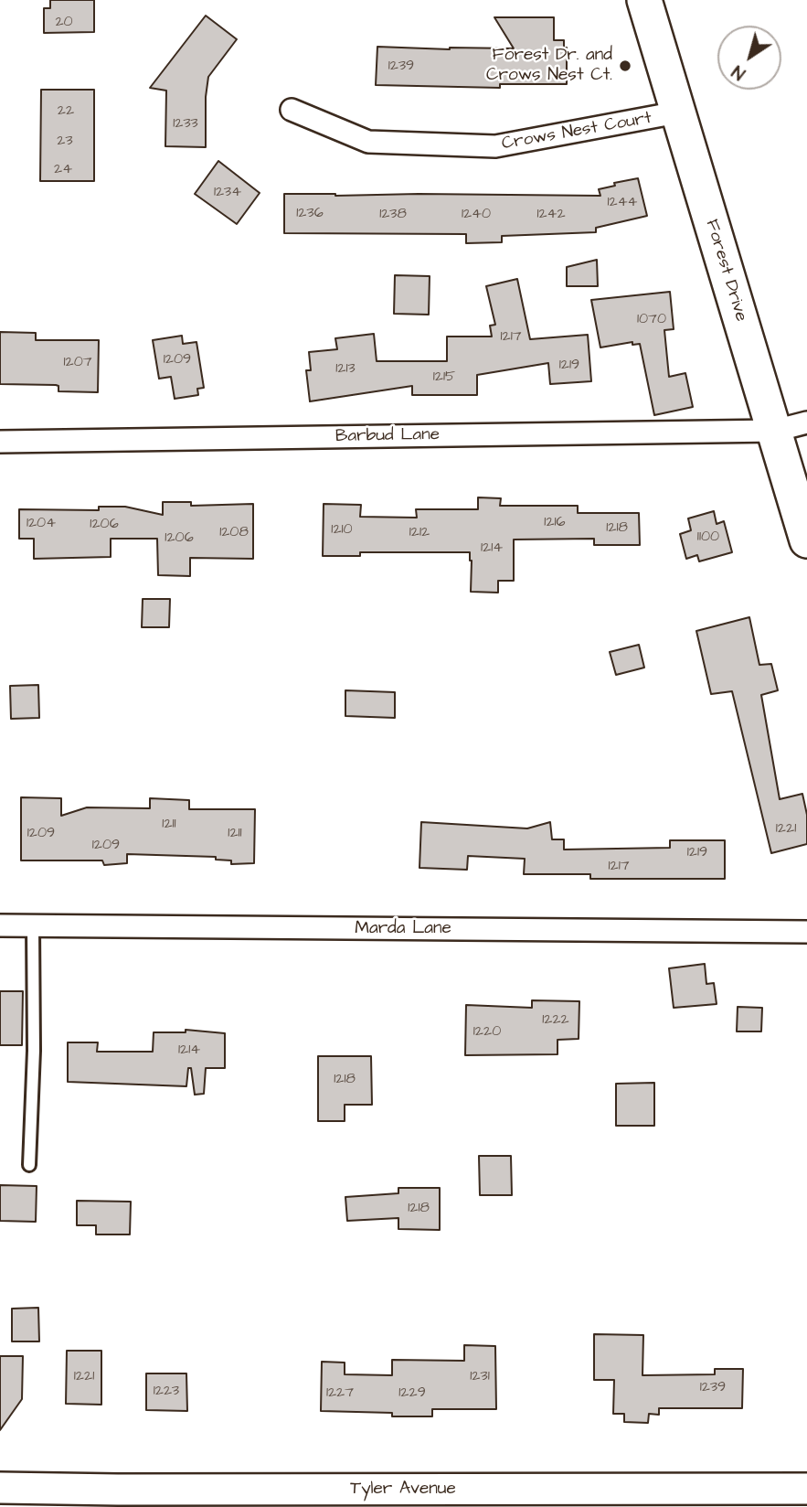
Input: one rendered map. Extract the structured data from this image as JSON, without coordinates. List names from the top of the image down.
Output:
{
  "streets": {
    "main road": ["Forest Drive"],
    "street": [
      "Crows Nest Court",
      "Barbud Lane",
      "Marda Lane",
      "Tyler Avenue"
    ]
  },
  "crossings": [
    ["Crows Nest Court", "Forest Drive"],
    ["Forest Drive", "Barbud Lane"]
  ],
  "places": ["Forest Dr. and Crows Nest Ct."],
  "house_numbers": [
    "20",
    "1239",
    "22",
    "1233",
    "23",
    "24",
    "1234",
    "1244",
    "1236",
    "1238",
    "1240",
    "1242",
    "1070",
    "1217",
    "1209",
    "1207",
    "1219",
    "1213",
    "1215",
    "1216",
    "1204",
    "1206",
    "1218",
    "1210",
    "1208",
    "1212",
    "1100",
    "1206",
    "1214",
    "1211",
    "1221",
    "1209",
    "1211",
    "1209",
    "1219",
    "1217",
    "1222",
    "1220",
    "1214",
    "1218",
    "1218",
    "1221",
    "1231",
    "1239",
    "1223",
    "1227",
    "1229"
  ],
  "north": "bottom left"
}
